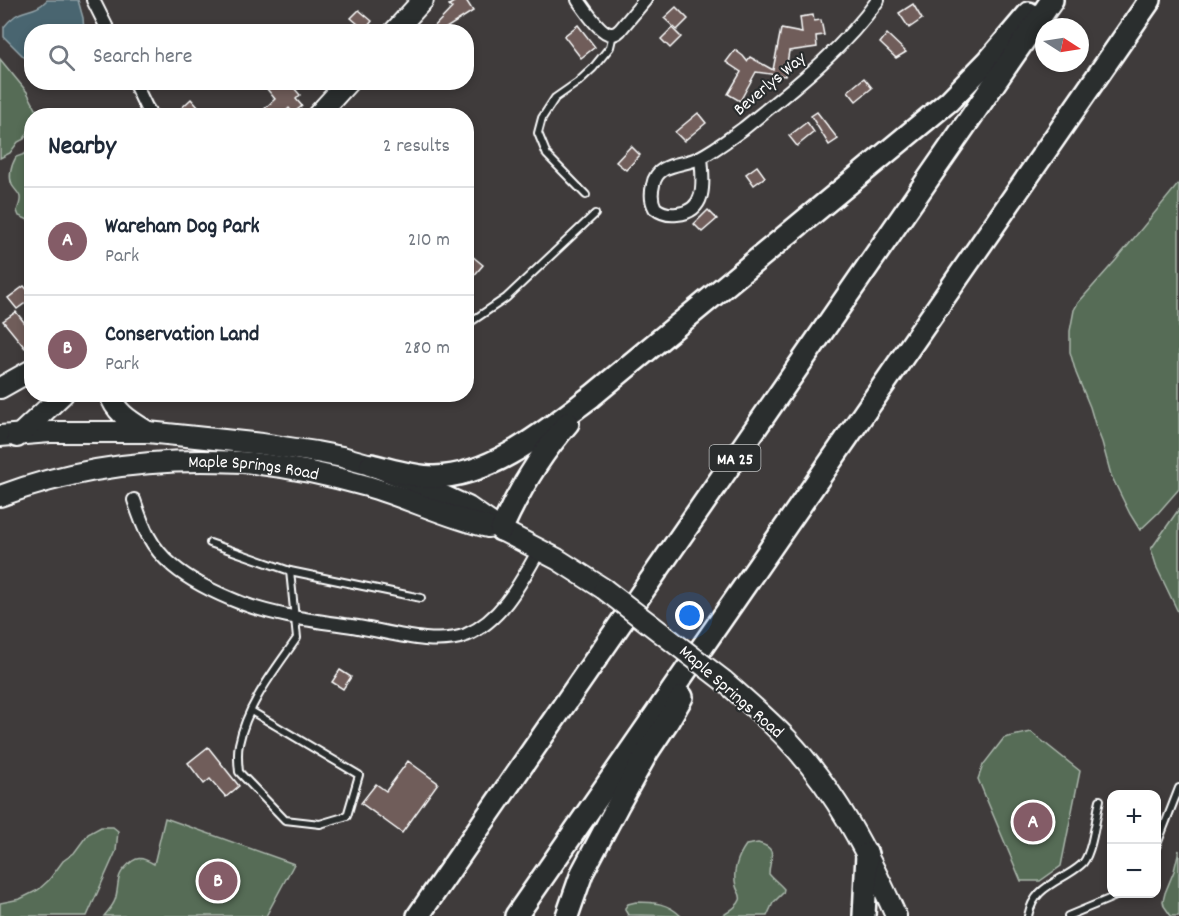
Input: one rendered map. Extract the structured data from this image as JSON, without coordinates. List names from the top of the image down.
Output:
{
  "streets": {
    "highway": ["MA 25"],
    "main road": ["Maple Springs Road"],
    "street": ["Beverlys Way"]
  },
  "north": "right",
  "page": {
    "search": "Search here",
    "heading": ["Nearby", "2 results"],
    "list": [
      {
        "mark": "A",
        "name": "Wareham Dog Park",
        "note": "Park",
        "value": "210 m"
      },
      {
        "mark": "B",
        "name": "Conservation Land",
        "note": "Park",
        "value": "280 m"
      }
    ],
    "map_buttons": ["+", "−"],
    "pins": ["A", "B"]
  }
}
